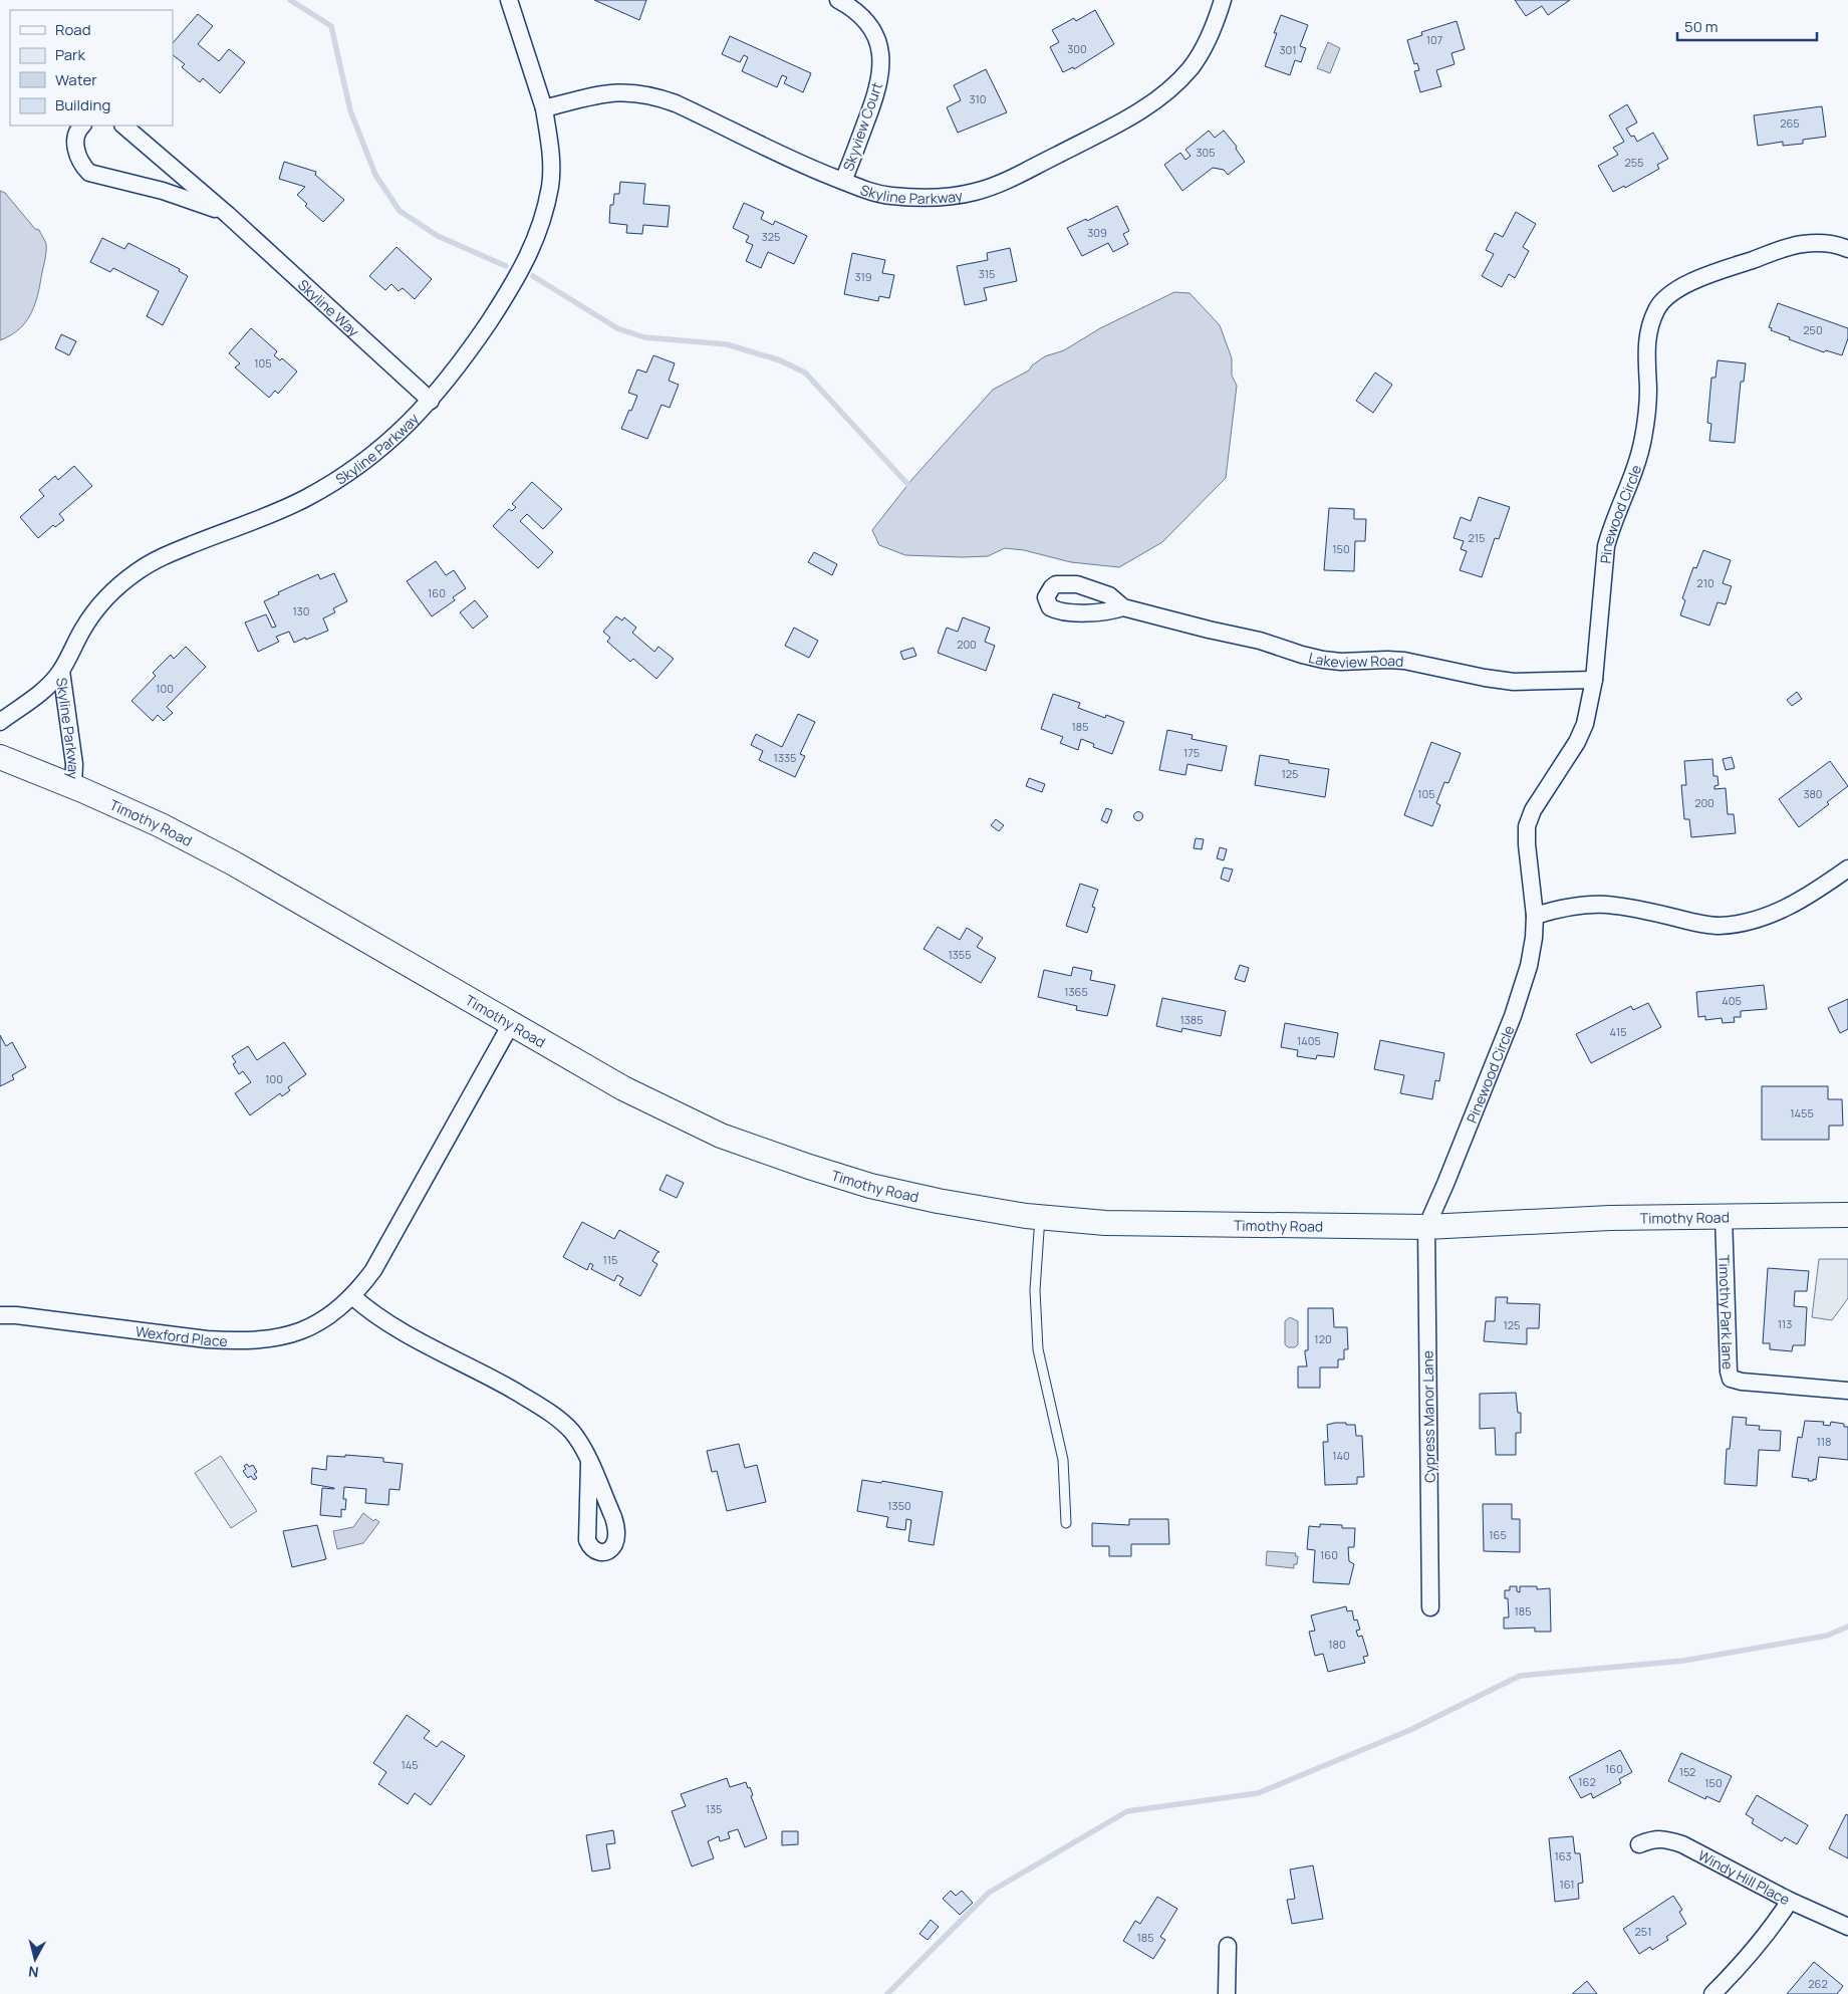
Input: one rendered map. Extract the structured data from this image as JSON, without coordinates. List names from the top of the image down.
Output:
{
  "streets": {
    "main road": ["Timothy Road"],
    "street": [
      "Skyview Court",
      "Skyline Parkway",
      "Skyline Way",
      "Pinewood Circle",
      "Lakeview Road",
      "Timothy Park lane",
      "Wexford Place",
      "Cypress Manor Lane",
      "Windy Hill Place"
    ]
  },
  "crossings": [
    ["Skyview Court", "Skyline Parkway"],
    ["Skyline Parkway", "Skyline Way"],
    ["Skyline Parkway", "Timothy Road"],
    ["Pinewood Circle", "Lakeview Road"],
    ["Pinewood Circle", "Timothy Road"],
    ["Pinewood Circle", "Cypress Manor Lane"],
    ["Timothy Road", "Timothy Park lane"],
    ["Timothy Road", "Wexford Place"],
    ["Timothy Road", "Cypress Manor Lane"]
  ],
  "house_numbers": [
    "107",
    "300",
    "301",
    "310",
    "265",
    "305",
    "255",
    "309",
    "325",
    "315",
    "319",
    "250",
    "105",
    "215",
    "150",
    "210",
    "160",
    "130",
    "200",
    "100",
    "185",
    "175",
    "1335",
    "125",
    "105",
    "380",
    "200",
    "1355",
    "1365",
    "405",
    "1385",
    "415",
    "1405",
    "100",
    "1455",
    "115",
    "113",
    "125",
    "120",
    "118",
    "140",
    "1350",
    "165",
    "160",
    "185",
    "180",
    "145",
    "160",
    "152",
    "162",
    "150",
    "135",
    "163",
    "161",
    "251",
    "185",
    "262"
  ],
  "legend": [
    "Road",
    "Park",
    "Water",
    "Building"
  ],
  "scale_bar": "50 m",
  "north": "bottom"
}
